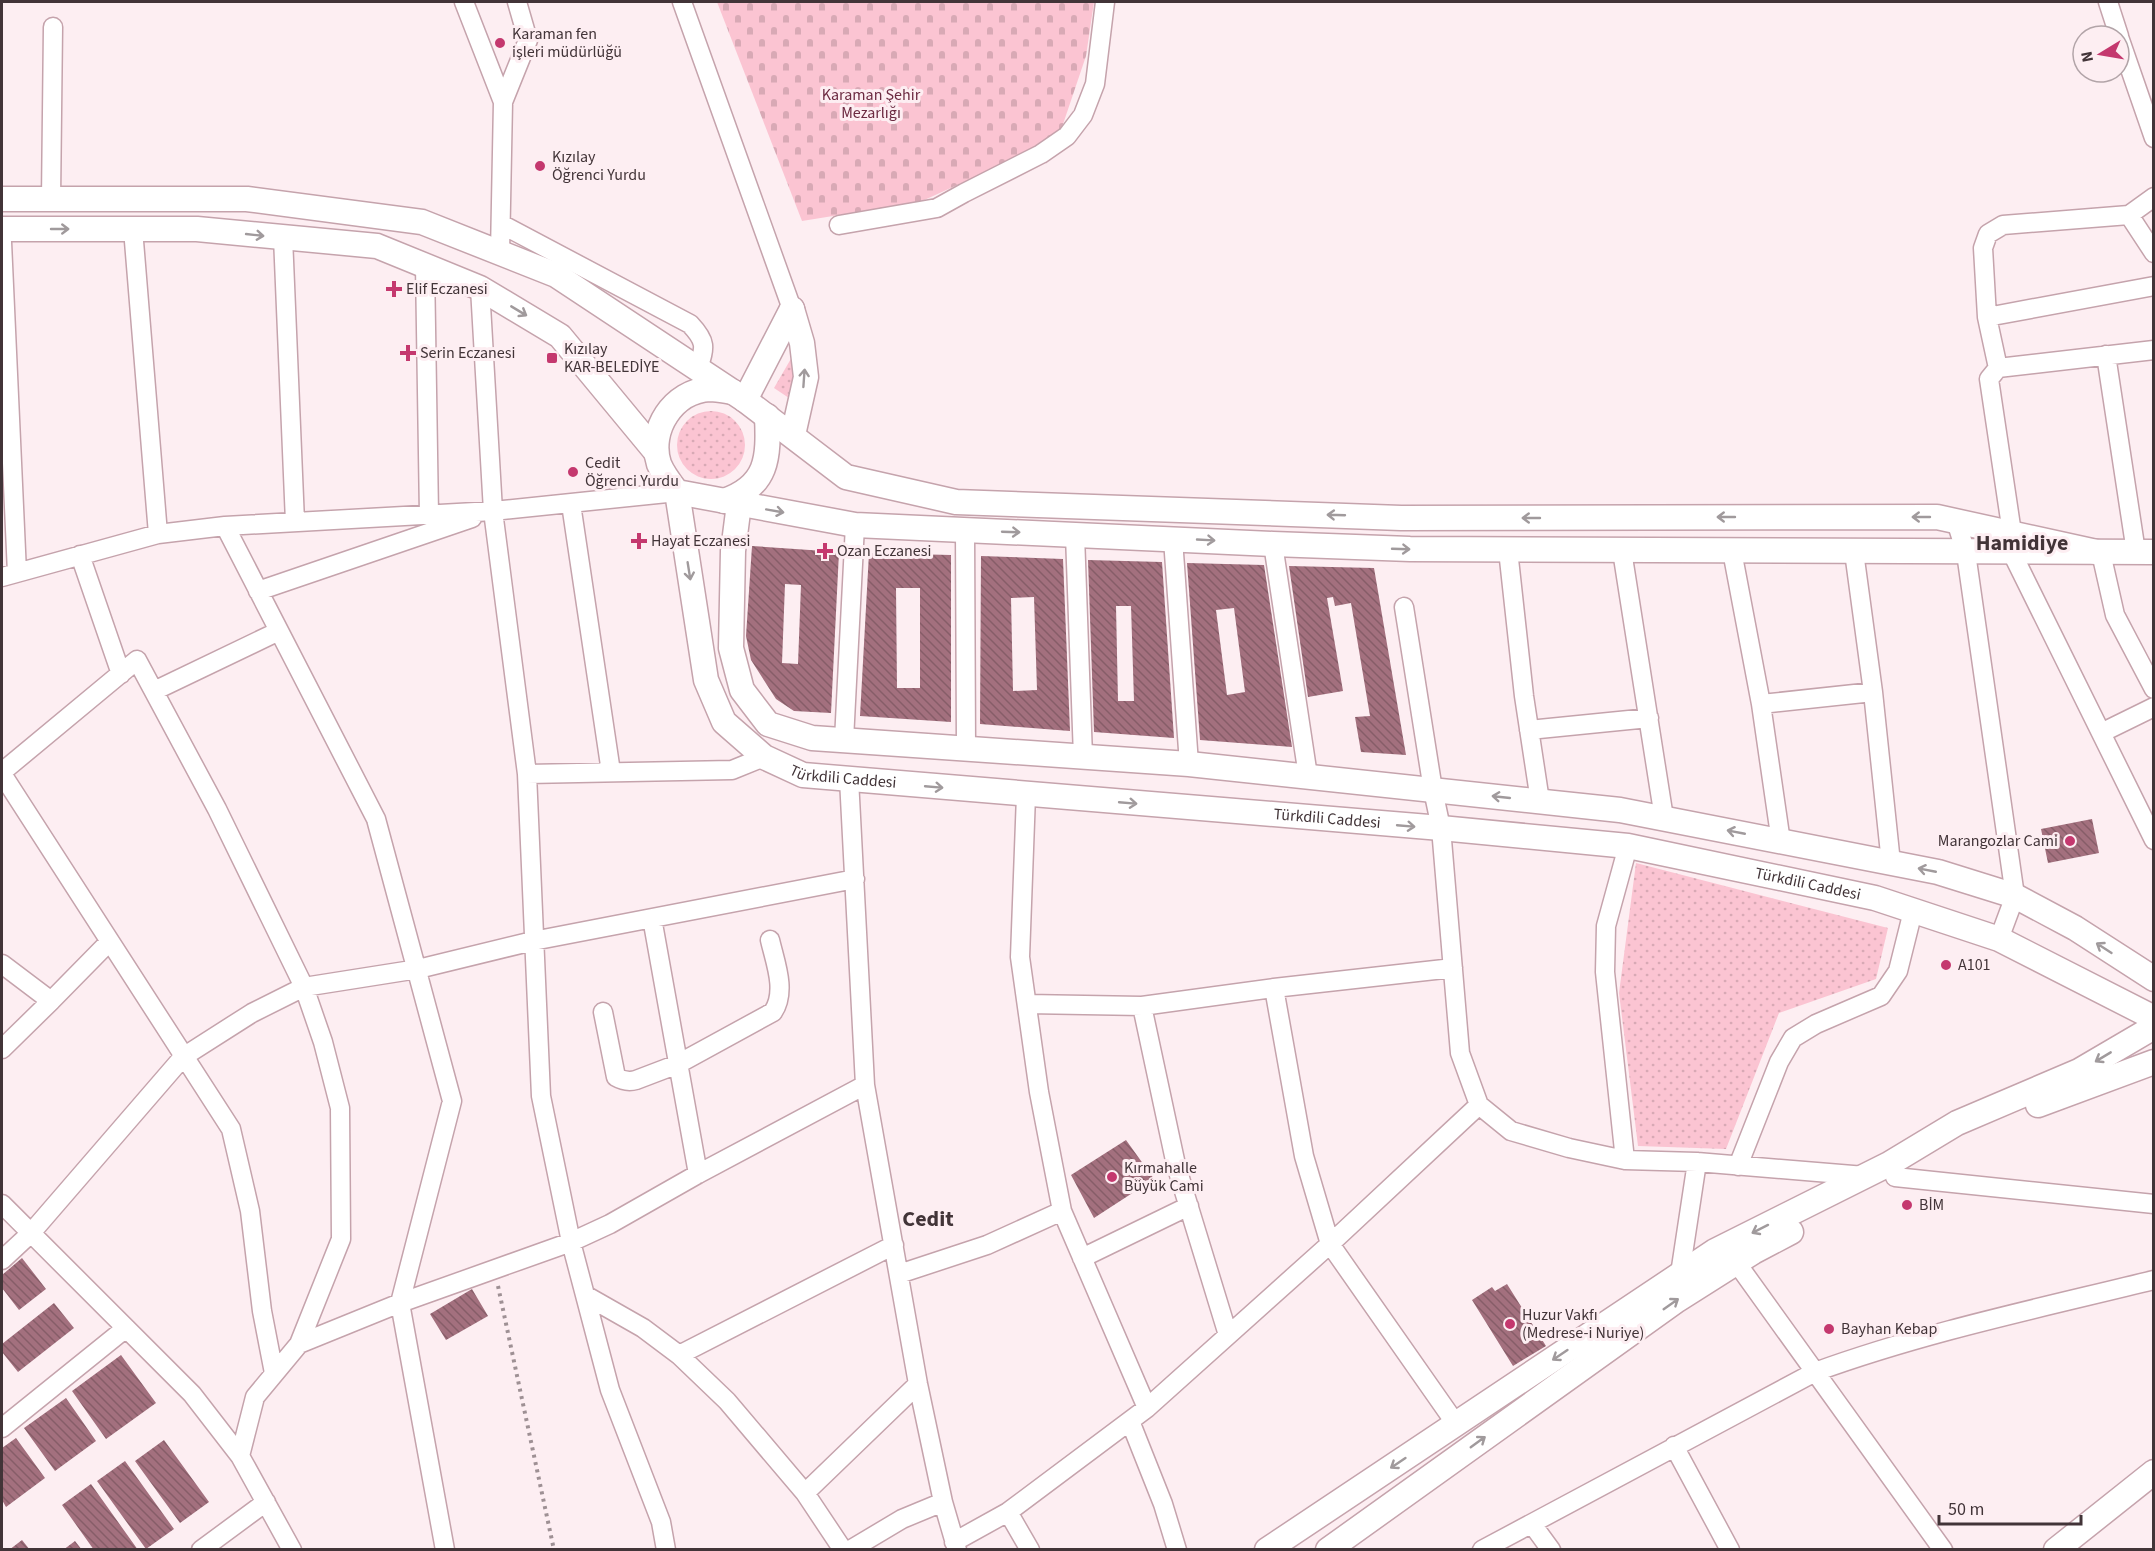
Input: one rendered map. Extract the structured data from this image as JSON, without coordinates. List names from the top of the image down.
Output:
{
  "streets": {
    "main road": ["Türkdili Caddesi"]
  },
  "districts": ["Hamidiye", "Cedit"],
  "parks": ["Karaman Şehir Mezarlığı"],
  "places": {
    "other": [
      "Karaman fen işleri müdürlüğü",
      "Kızılay Öğrenci Yurdu",
      "Cedit Öğrenci Yurdu",
      "Marangozlar Cami",
      "A101",
      "Kırmahalle Büyük Cami",
      "BİM",
      "Huzur Vakfı (Medrese-i Nuriye)",
      "Bayhan Kebap"
    ],
    "health": [
      "Elif Eczanesi",
      "Serin Eczanesi",
      "Hayat Eczanesi",
      "Ozan Eczanesi"
    ],
    "transit": ["Kızılay KAR-BELEDİYE"]
  },
  "scale_bar": "50 m",
  "north": "left"
}
